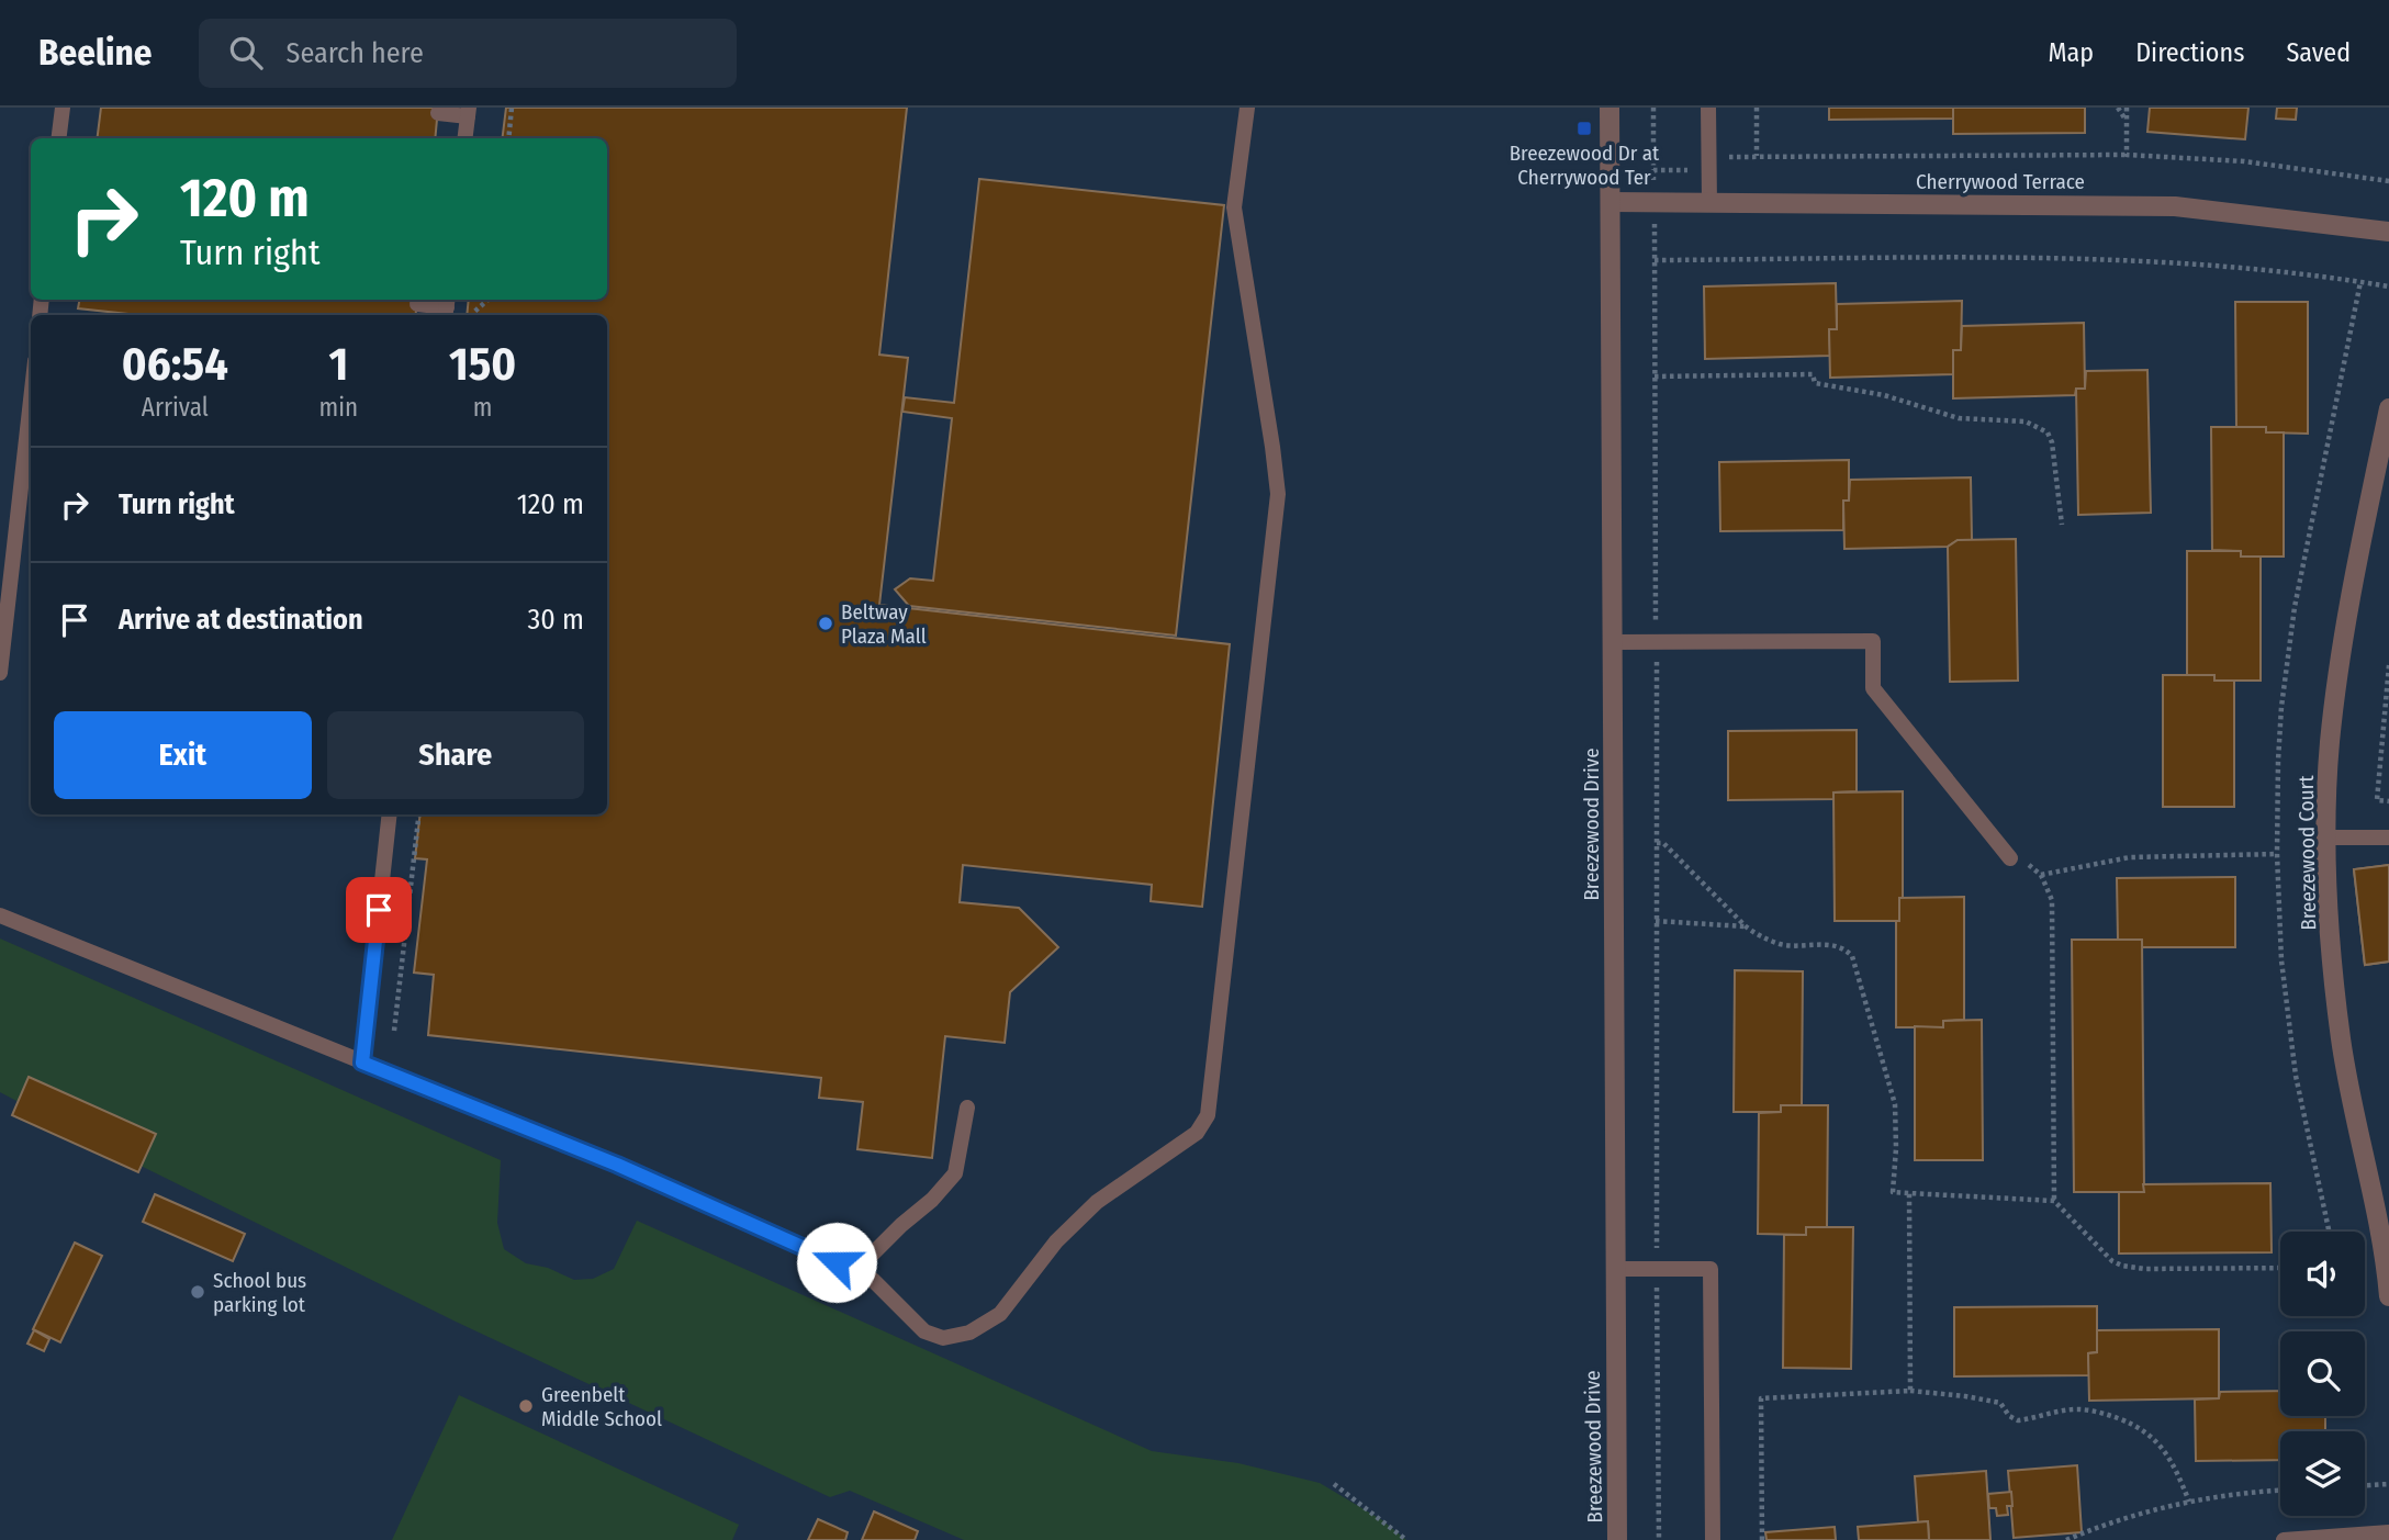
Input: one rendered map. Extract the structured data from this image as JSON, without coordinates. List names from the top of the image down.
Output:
{
  "streets": {
    "street": ["Cherrywood Terrace", "Breezewood Drive", "Breezewood Court"]
  },
  "crossings": [
    ["Cherrywood Terrace", "Breezewood Drive"]
  ],
  "places": {
    "transit": ["Breezewood Dr at Cherrywood Ter"],
    "other": ["Beltway Plaza Mall", "School bus parking lot", "Greenbelt Middle School"]
  },
  "page": {
    "header": "Beeline",
    "search": "Search here",
    "nav": ["Map", "Directions", "Saved"],
    "turn": ["120 m", "Turn right"],
    "eta": [
      "06:54",
      "Arrival",
      "1",
      "min",
      "150",
      "m"
    ],
    "list": [
      {
        "name": "Turn right",
        "value": "120 m"
      },
      {
        "name": "Arrive at destination",
        "value": "30 m"
      }
    ],
    "buttons": ["Exit", "Share"]
  }
}
